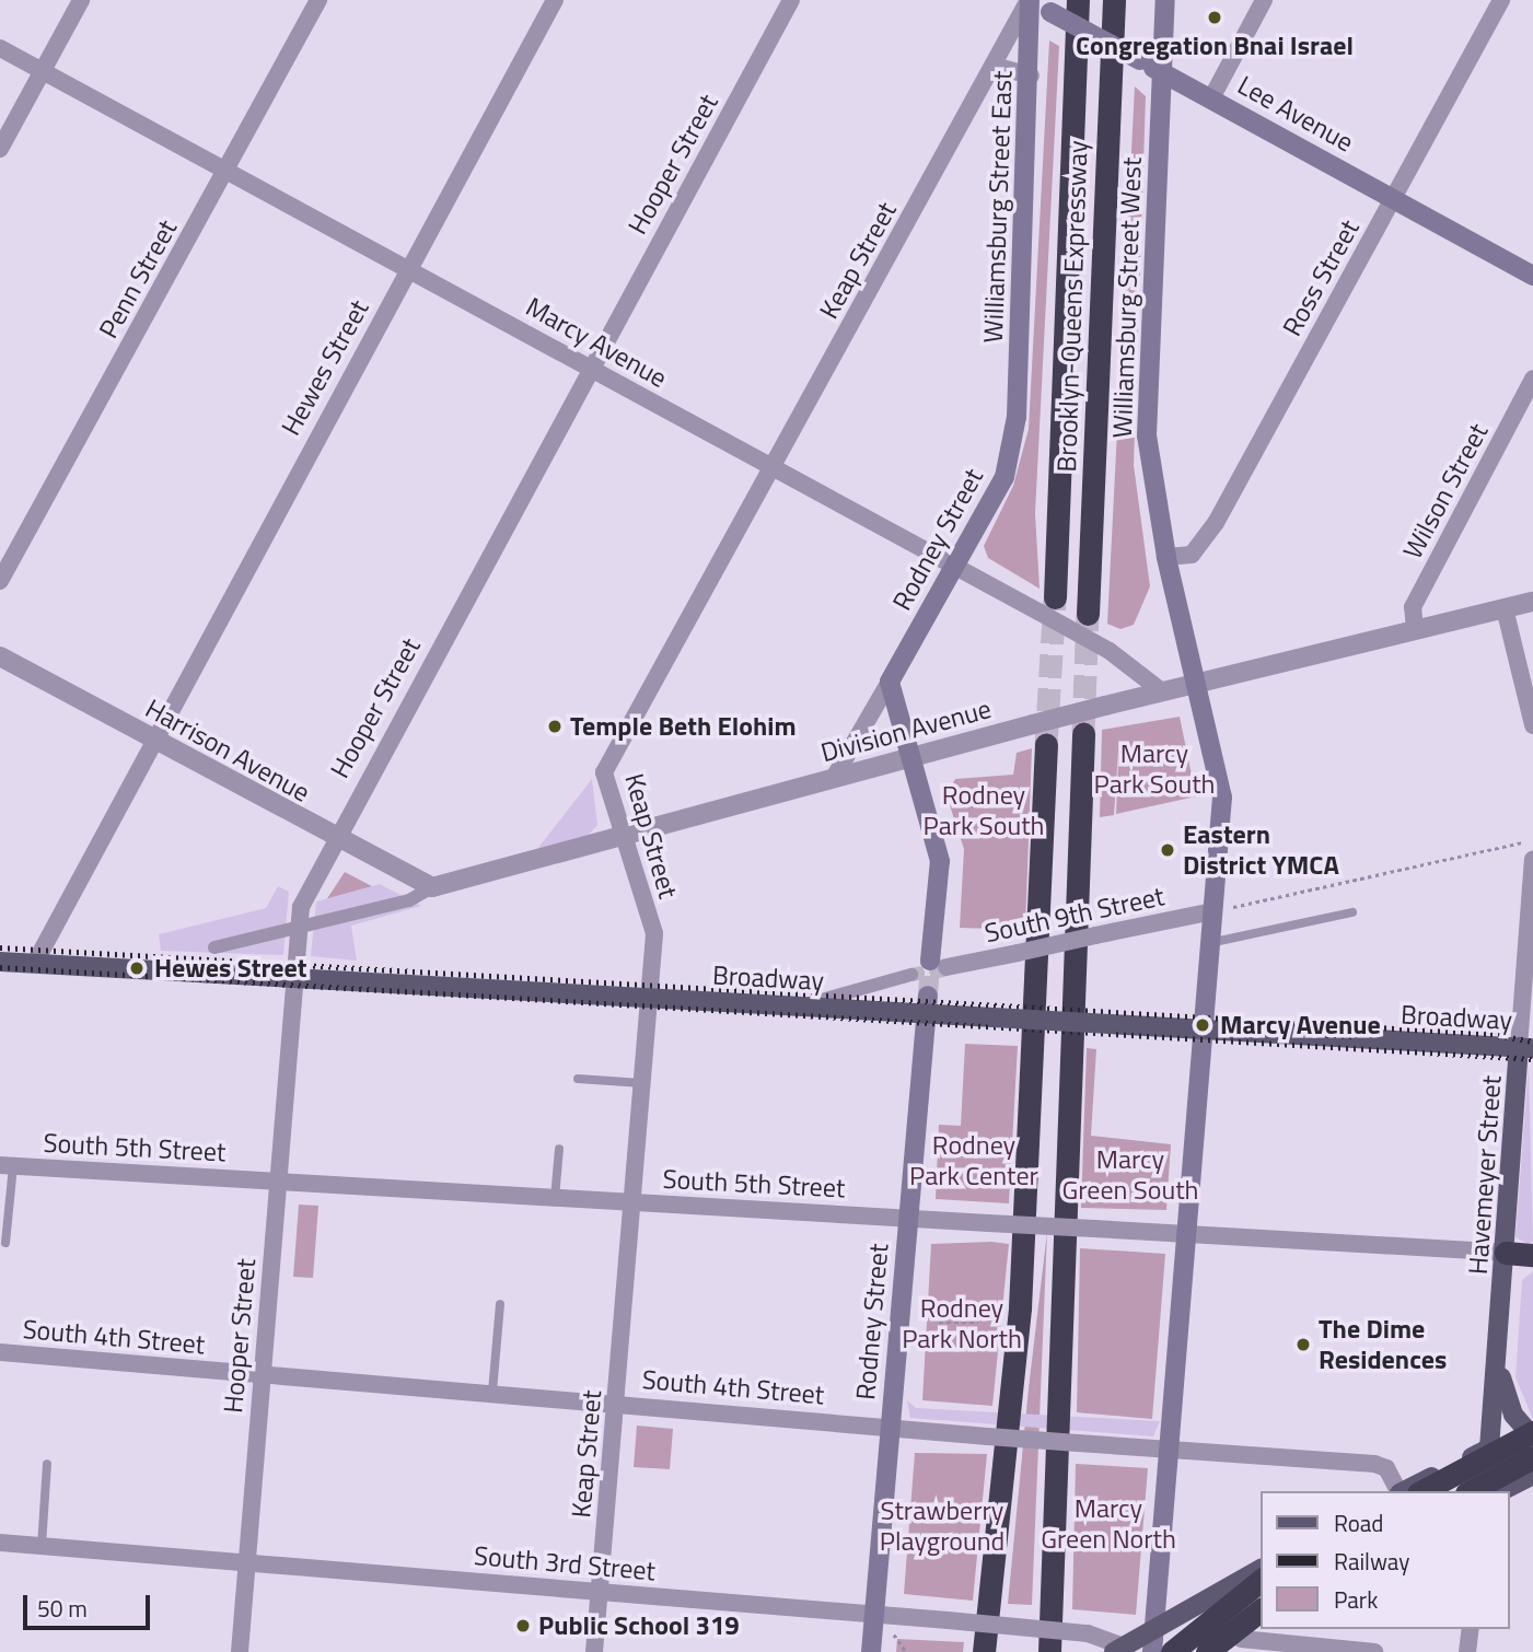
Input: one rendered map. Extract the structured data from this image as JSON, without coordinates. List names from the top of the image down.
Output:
{
  "streets": {
    "highway": ["Brooklyn-Queens Expressway"],
    "main road": [
      "Lee Avenue",
      "Williamsburg Street East",
      "Williamsburg Street West",
      "Rodney Street",
      "Broadway",
      "Havemeyer Street"
    ],
    "street": [
      "Hooper Street",
      "Keap Street",
      "Ross Street",
      "Penn Street",
      "Marcy Avenue",
      "Hewes Street",
      "Wilson Street",
      "Division Avenue",
      "Harrison Avenue",
      "South 9th Street",
      "South 5th Street",
      "South 4th Street",
      "South 3rd Street"
    ]
  },
  "crossings": [
    ["Lee Avenue", "Williamsburg Street East"],
    ["Lee Avenue", "Keap Street"],
    ["Lee Avenue", "Ross Street"],
    ["Lee Avenue", "Williamsburg Street West"],
    ["Hooper Street", "Marcy Avenue"],
    ["Hooper Street", "Division Avenue"],
    ["Hooper Street", "Harrison Avenue"],
    ["Hooper Street", "Broadway"],
    ["Hooper Street", "South 5th Street"],
    ["Hooper Street", "South 4th Street"],
    ["Hooper Street", "South 3rd Street"],
    ["Williamsburg Street East", "Keap Street"],
    ["Williamsburg Street East", "Rodney Street"],
    ["Keap Street", "Marcy Avenue"],
    ["Keap Street", "Division Avenue"],
    ["Keap Street", "Broadway"],
    ["Keap Street", "South 5th Street"],
    ["Keap Street", "South 4th Street"],
    ["Keap Street", "South 3rd Street"],
    ["Ross Street", "Williamsburg Street West"],
    ["Penn Street", "Marcy Avenue"],
    ["Williamsburg Street West", "Division Avenue"],
    ["Brooklyn-Queens Expressway", "Marcy Avenue"],
    ["Marcy Avenue", "Hewes Street"],
    ["Marcy Avenue", "Rodney Street"],
    ["Marcy Avenue", "Division Avenue"],
    ["Hewes Street", "Harrison Avenue"],
    ["Hewes Street", "Broadway"],
    ["Wilson Street", "Division Avenue"],
    ["Rodney Street", "Division Avenue"],
    ["Rodney Street", "Broadway"],
    ["Rodney Street", "South 5th Street"],
    ["Rodney Street", "South 4th Street"],
    ["Rodney Street", "South 3rd Street"],
    ["Division Avenue", "Harrison Avenue"],
    ["Broadway", "Havemeyer Street"],
    ["South 5th Street", "Havemeyer Street"]
  ],
  "parks": [
    "Marcy Park South",
    "Rodney Park South",
    "Rodney Park Center",
    "Marcy Green South",
    "Rodney Park North",
    "Marcy Green North",
    "Strawberry Playground"
  ],
  "places": [
    "Congregation Bnai Israel",
    "Temple Beth Elohim",
    "Eastern District YMCA",
    "Hewes Street",
    "Marcy Avenue",
    "The Dime Residences",
    "Public School 319"
  ],
  "legend": ["Road", "Railway", "Park"],
  "scale_bar": "50 m"
}
